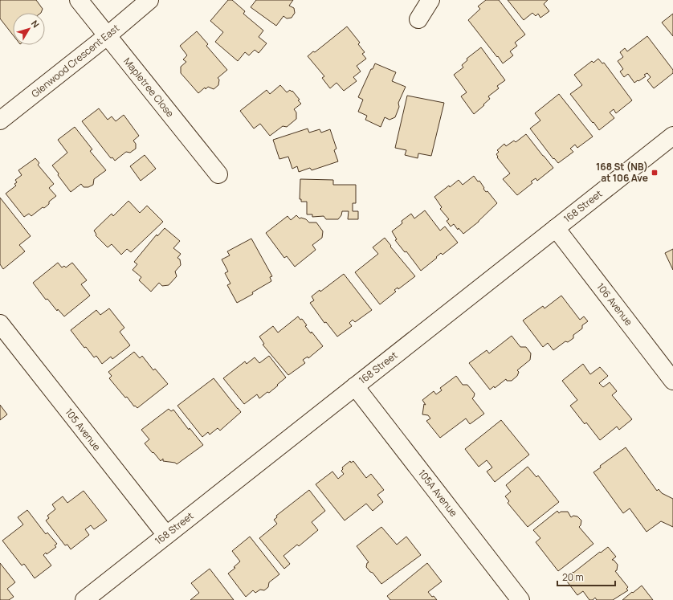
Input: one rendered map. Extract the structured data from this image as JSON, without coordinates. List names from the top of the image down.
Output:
{
  "streets": {
    "street": [
      "Glenwood Crescent East",
      "Mapletree Close",
      "168 Street",
      "106 Avenue",
      "105 Avenue",
      "105A Avenue"
    ]
  },
  "crossings": [
    ["Glenwood Crescent East", "Mapletree Close"],
    ["168 Street", "106 Avenue"],
    ["168 Street", "105 Avenue"],
    ["168 Street", "105A Avenue"]
  ],
  "places": {
    "transit": ["168 St (NB) at 106 Ave"]
  },
  "scale_bar": "20 m",
  "north": "top right"
}
